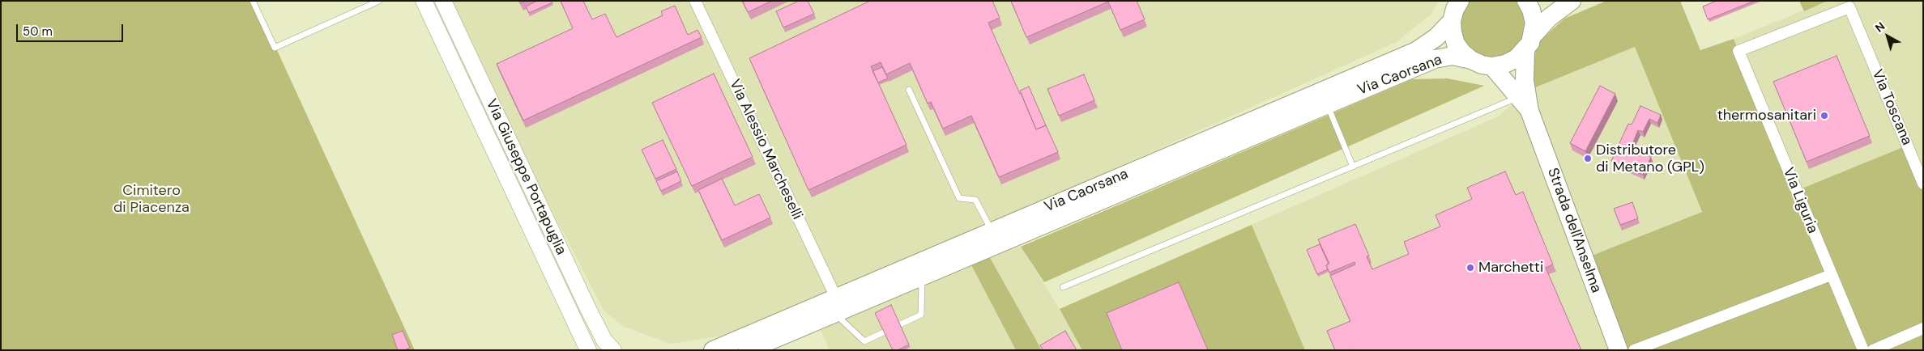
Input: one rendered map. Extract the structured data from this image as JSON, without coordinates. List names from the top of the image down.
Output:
{
  "streets": {
    "main road": ["Via Caorsana", "Via Giuseppe Portapuglia", "Strada dell'Anselma"],
    "street": ["Via Toscana", "Via Alessio Marcheselli", "Via Liguria"]
  },
  "crossings": [
    ["Via Caorsana", "Via Alessio Marcheselli"],
    ["Via Caorsana", "Strada dell'Anselma"],
    ["Via Toscana", "Via Liguria"]
  ],
  "parks": ["Cimitero di Piacenza"],
  "places": ["thermosanitari", "Distributore di Metano (GPL)", "Marchetti"],
  "scale_bar": "50 m",
  "north": "top left"
}
